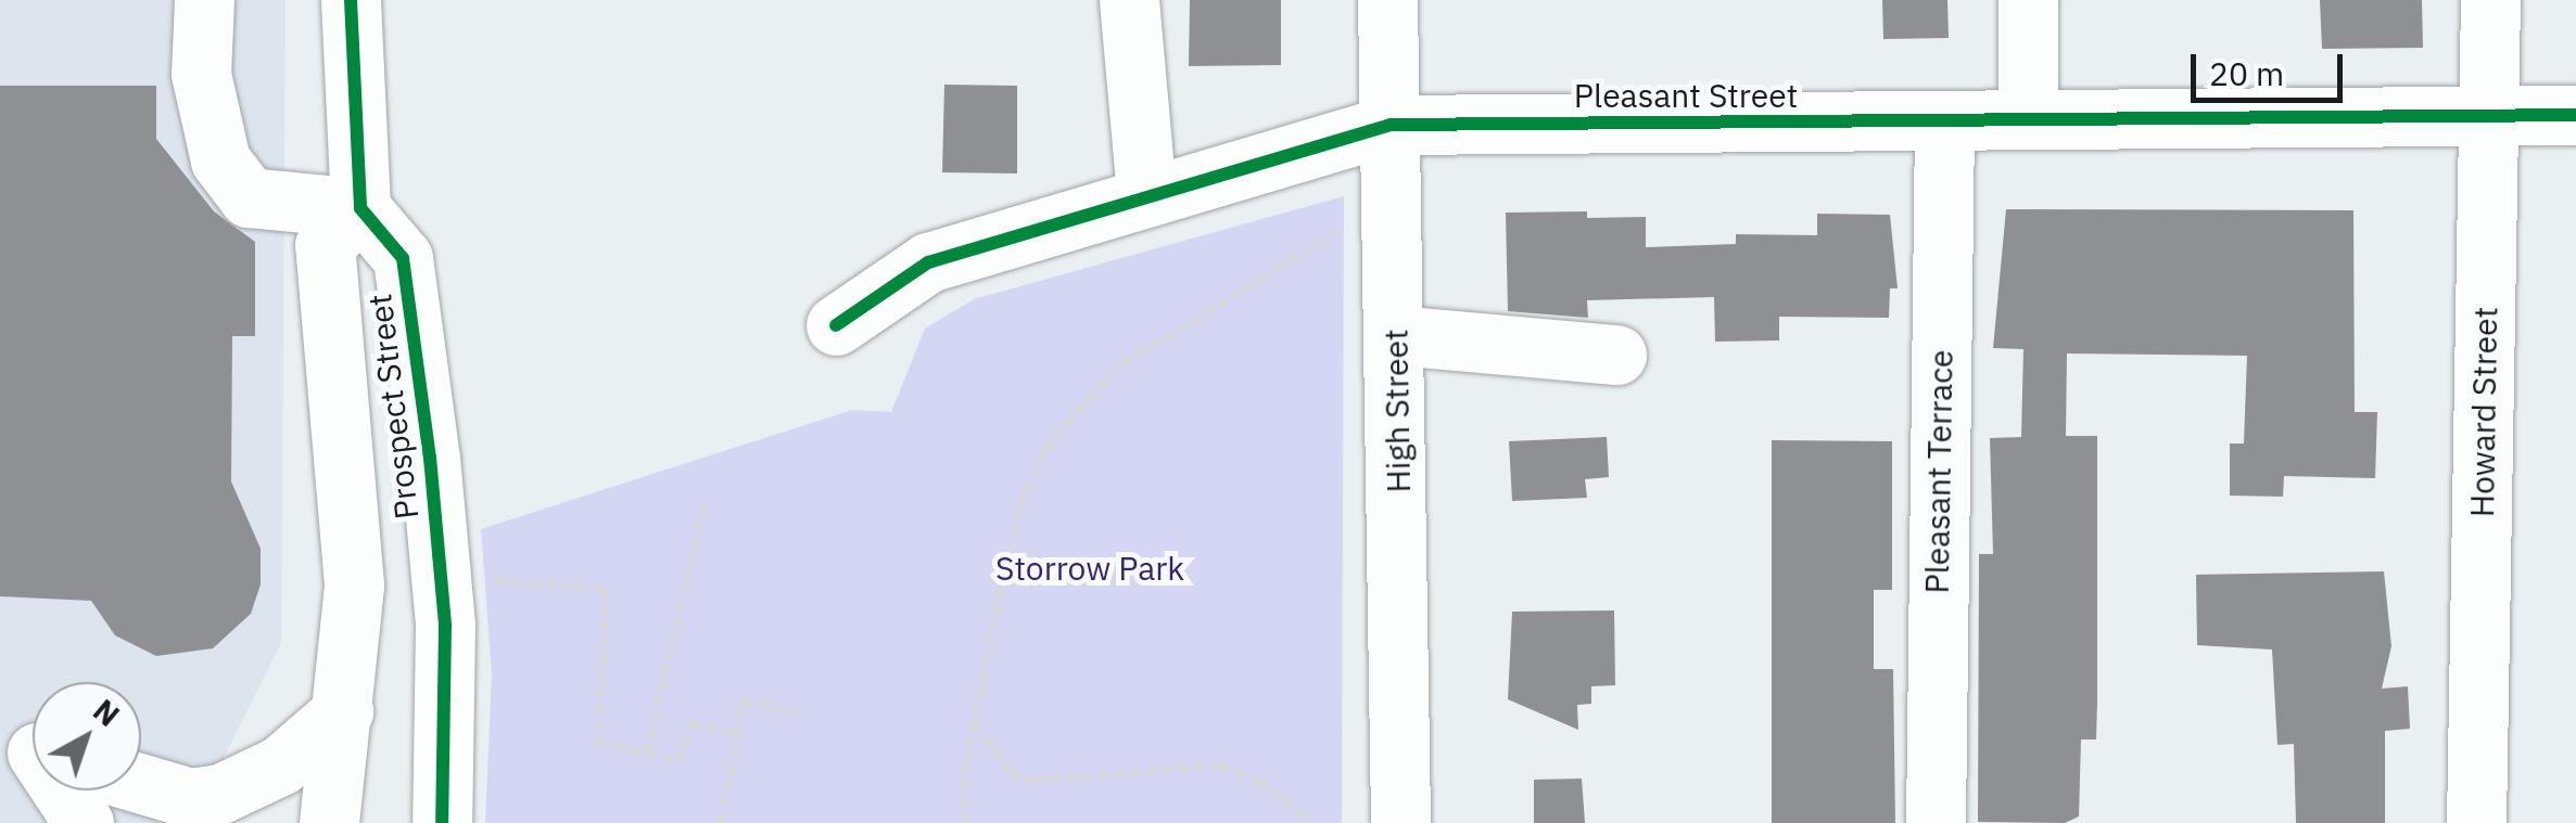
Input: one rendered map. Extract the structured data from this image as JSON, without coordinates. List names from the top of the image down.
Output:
{
  "streets": {
    "street": [
      "Pleasant Street",
      "Prospect Street",
      "High Street",
      "Howard Street",
      "Pleasant Terrace"
    ]
  },
  "crossings": [
    ["Pleasant Street", "High Street"],
    ["Pleasant Street", "Howard Street"],
    ["Pleasant Street", "Pleasant Terrace"]
  ],
  "parks": ["Storrow Park"],
  "scale_bar": "20 m",
  "north": "top right"
}
